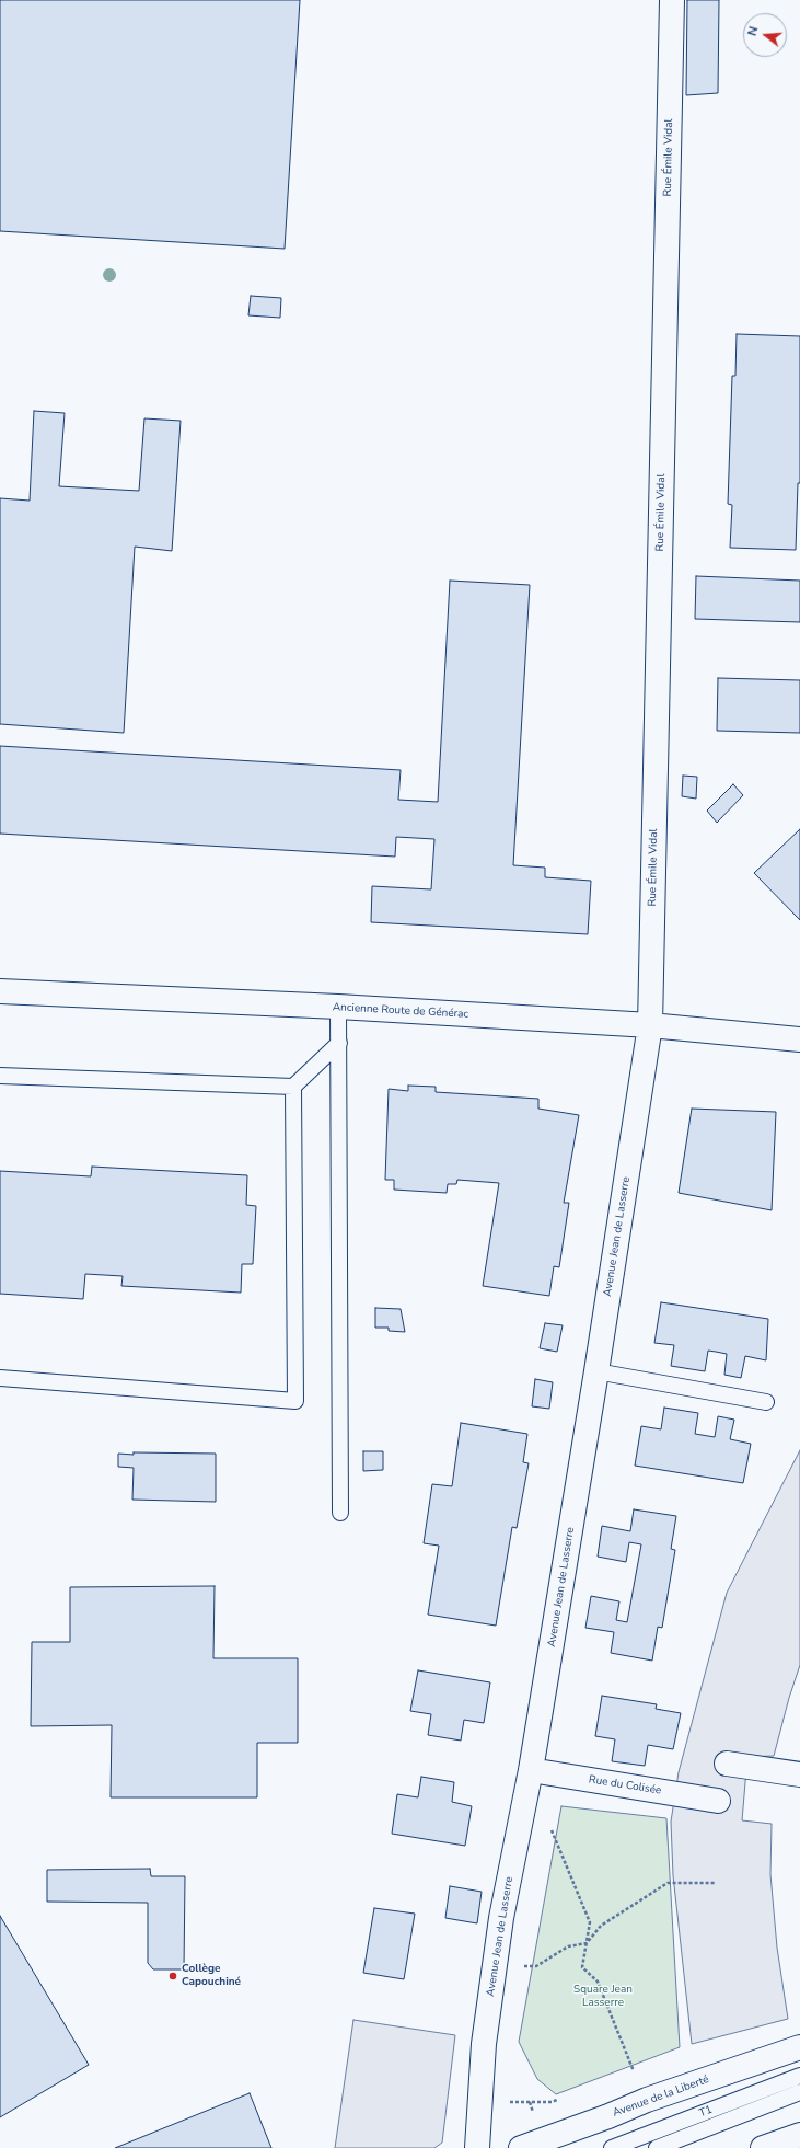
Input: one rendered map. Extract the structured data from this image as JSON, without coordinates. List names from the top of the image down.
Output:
{
  "streets": {
    "street": [
      "Rue Émile Vidal",
      "Ancienne Route de Générac",
      "Avenue Jean de Lasserre",
      "Rue du Colisée",
      "Avenue de la Liberté"
    ],
    "lane": ["T1"]
  },
  "crossings": [
    ["Rue Émile Vidal", "Ancienne Route de Générac"],
    ["Rue Émile Vidal", "Avenue Jean de Lasserre"],
    ["Ancienne Route de Générac", "Avenue Jean de Lasserre"],
    ["Avenue Jean de Lasserre", "Rue du Colisée"]
  ],
  "parks": ["Square Jean Lasserre"],
  "places": ["Collège Capouchiné"],
  "north": "left"
}
